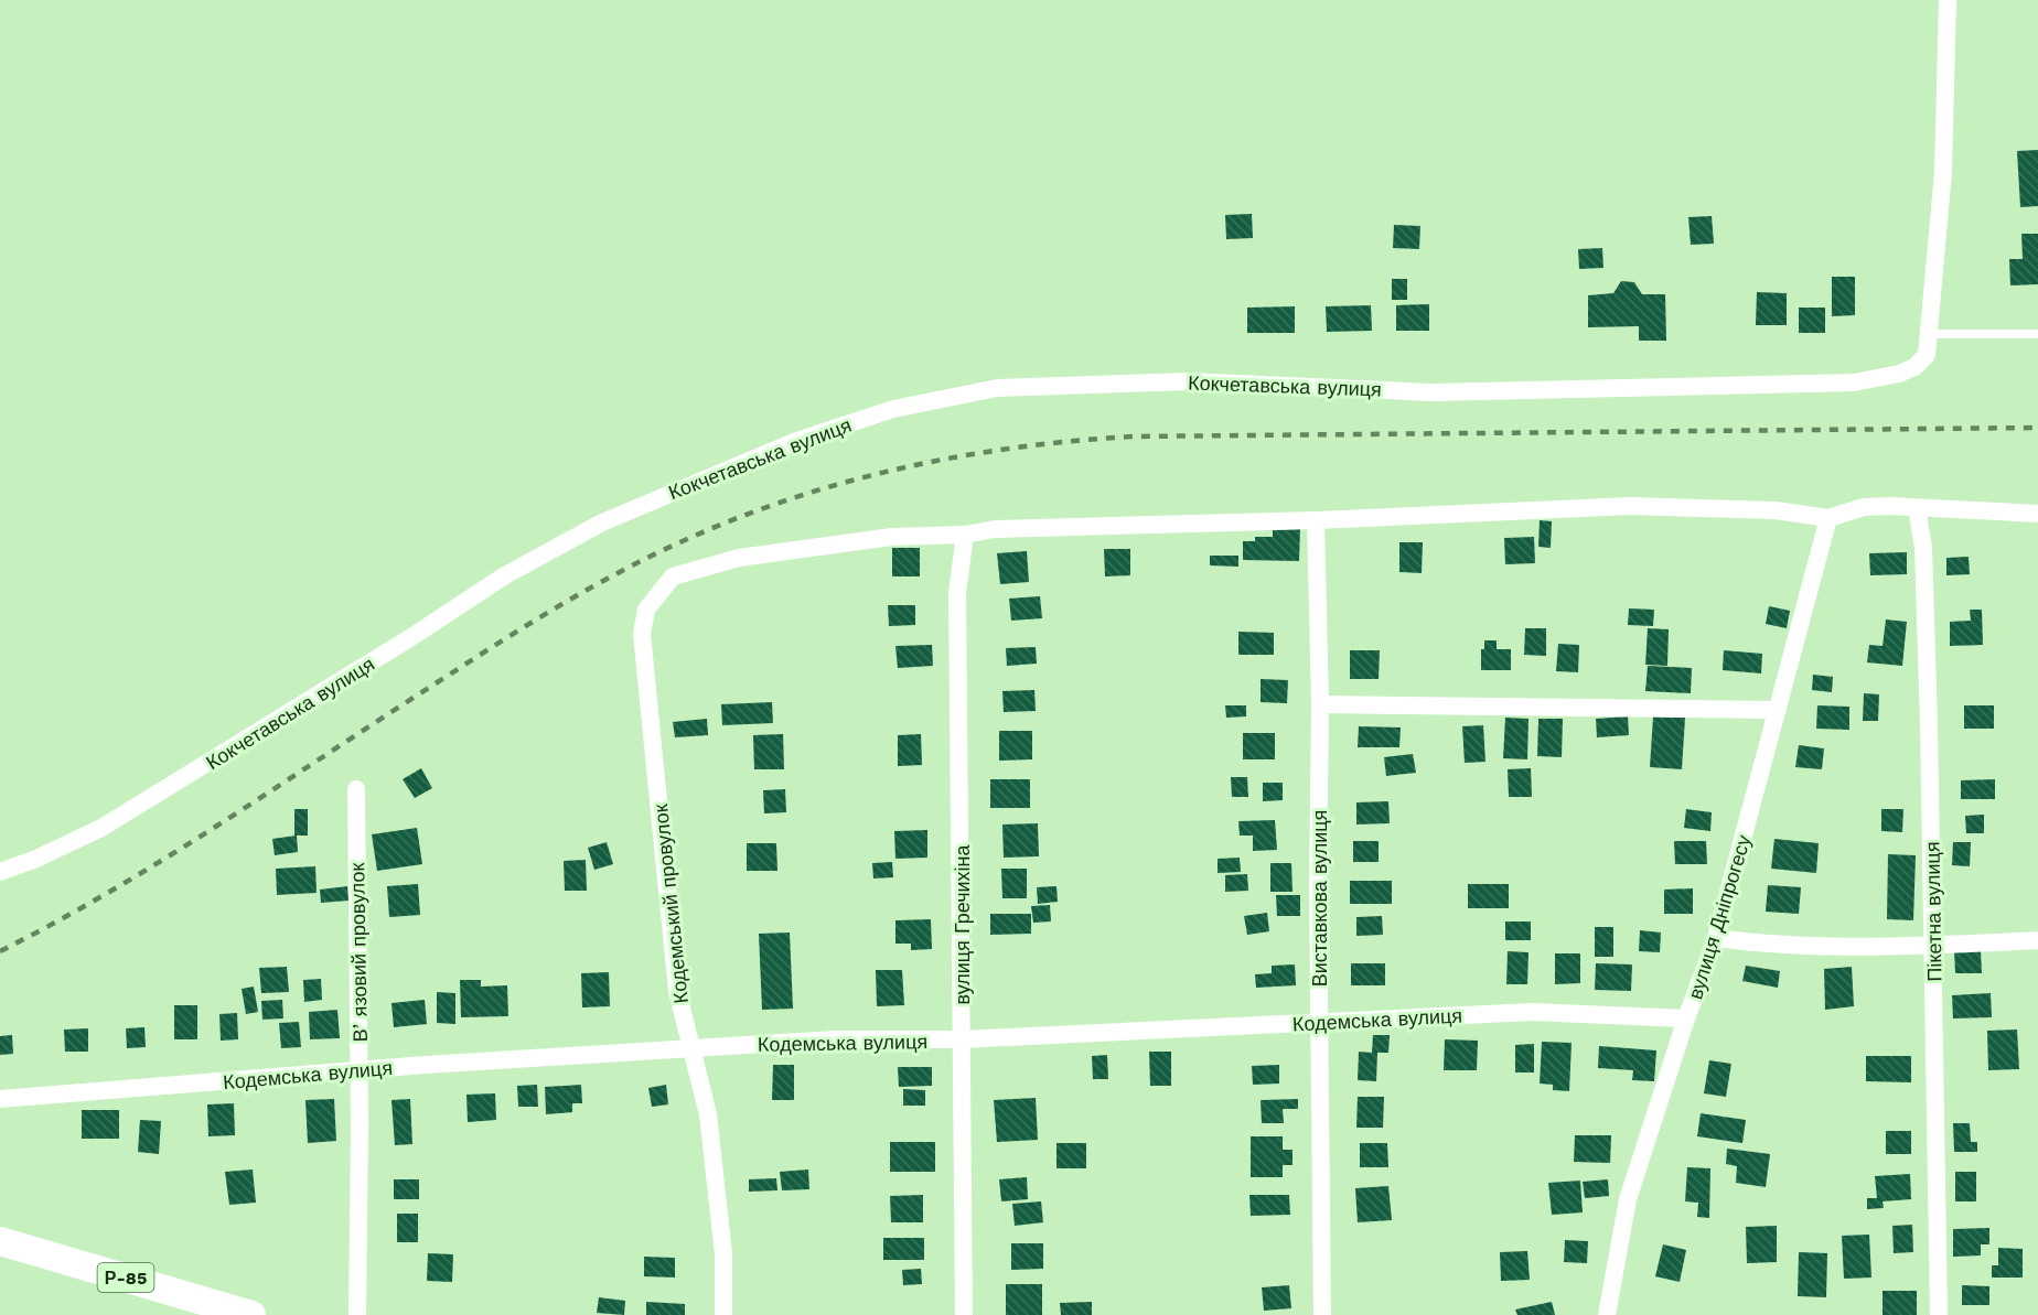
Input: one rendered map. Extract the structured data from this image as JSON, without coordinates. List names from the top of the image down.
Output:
{
  "streets": {
    "main road": ["Р-85"],
    "street": [
      "Кокчетавська вулиця",
      "Виставкова вулиця",
      "Кодемський провулок",
      "Пікетна вулиця",
      "вулиця Дніпрогесу",
      "вулиця Гречихіна",
      "Вʼязовий провулок",
      "Кодемська вулиця"
    ]
  },
  "crossings": [
    ["Виставкова вулиця", "Кодемська вулиця"],
    ["Кодемський провулок", "вулиця Гречихіна"],
    ["Кодемський провулок", "Кодемська вулиця"],
    ["вулиця Дніпрогесу", "Кодемська вулиця"],
    ["вулиця Гречихіна", "Кодемська вулиця"],
    ["Вʼязовий провулок", "Кодемська вулиця"]
  ]
}
